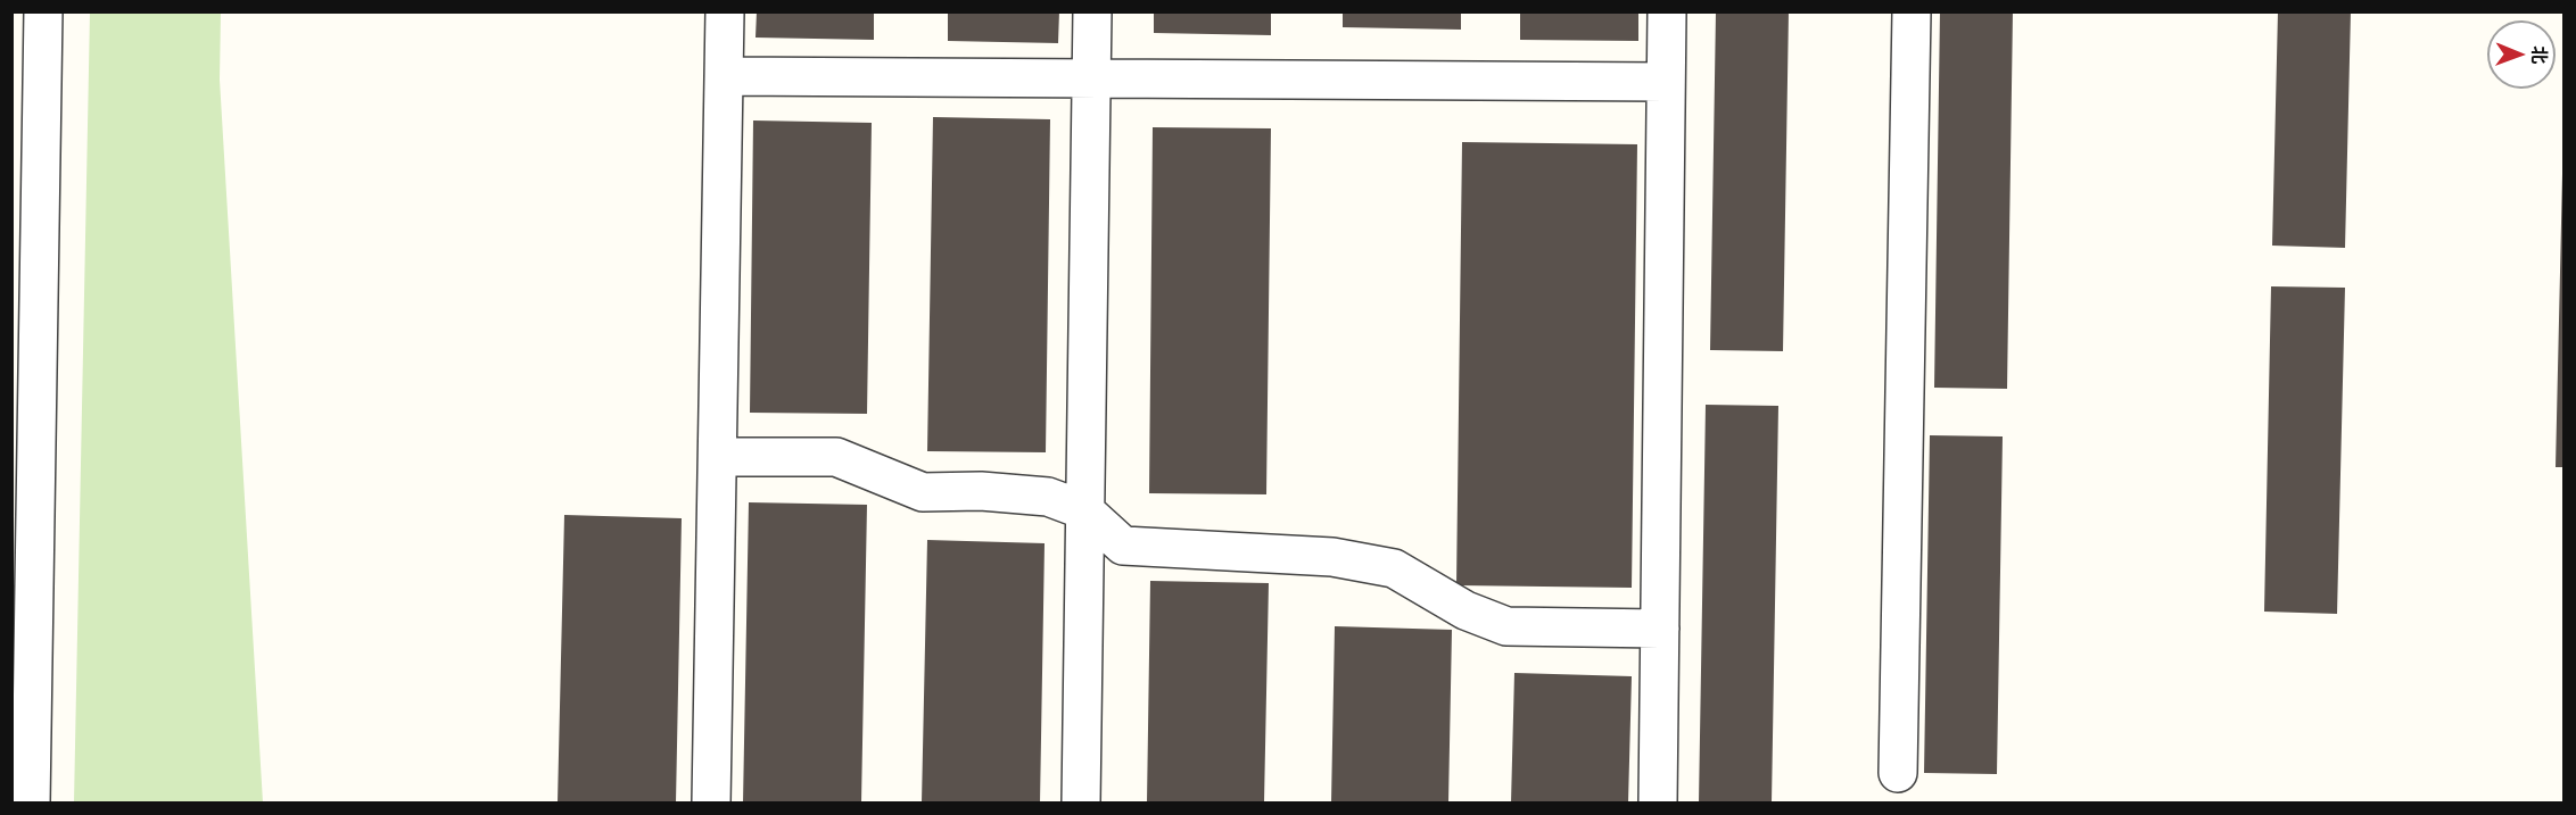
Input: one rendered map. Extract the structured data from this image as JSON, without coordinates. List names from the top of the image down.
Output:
{
  "north": "right"
}
